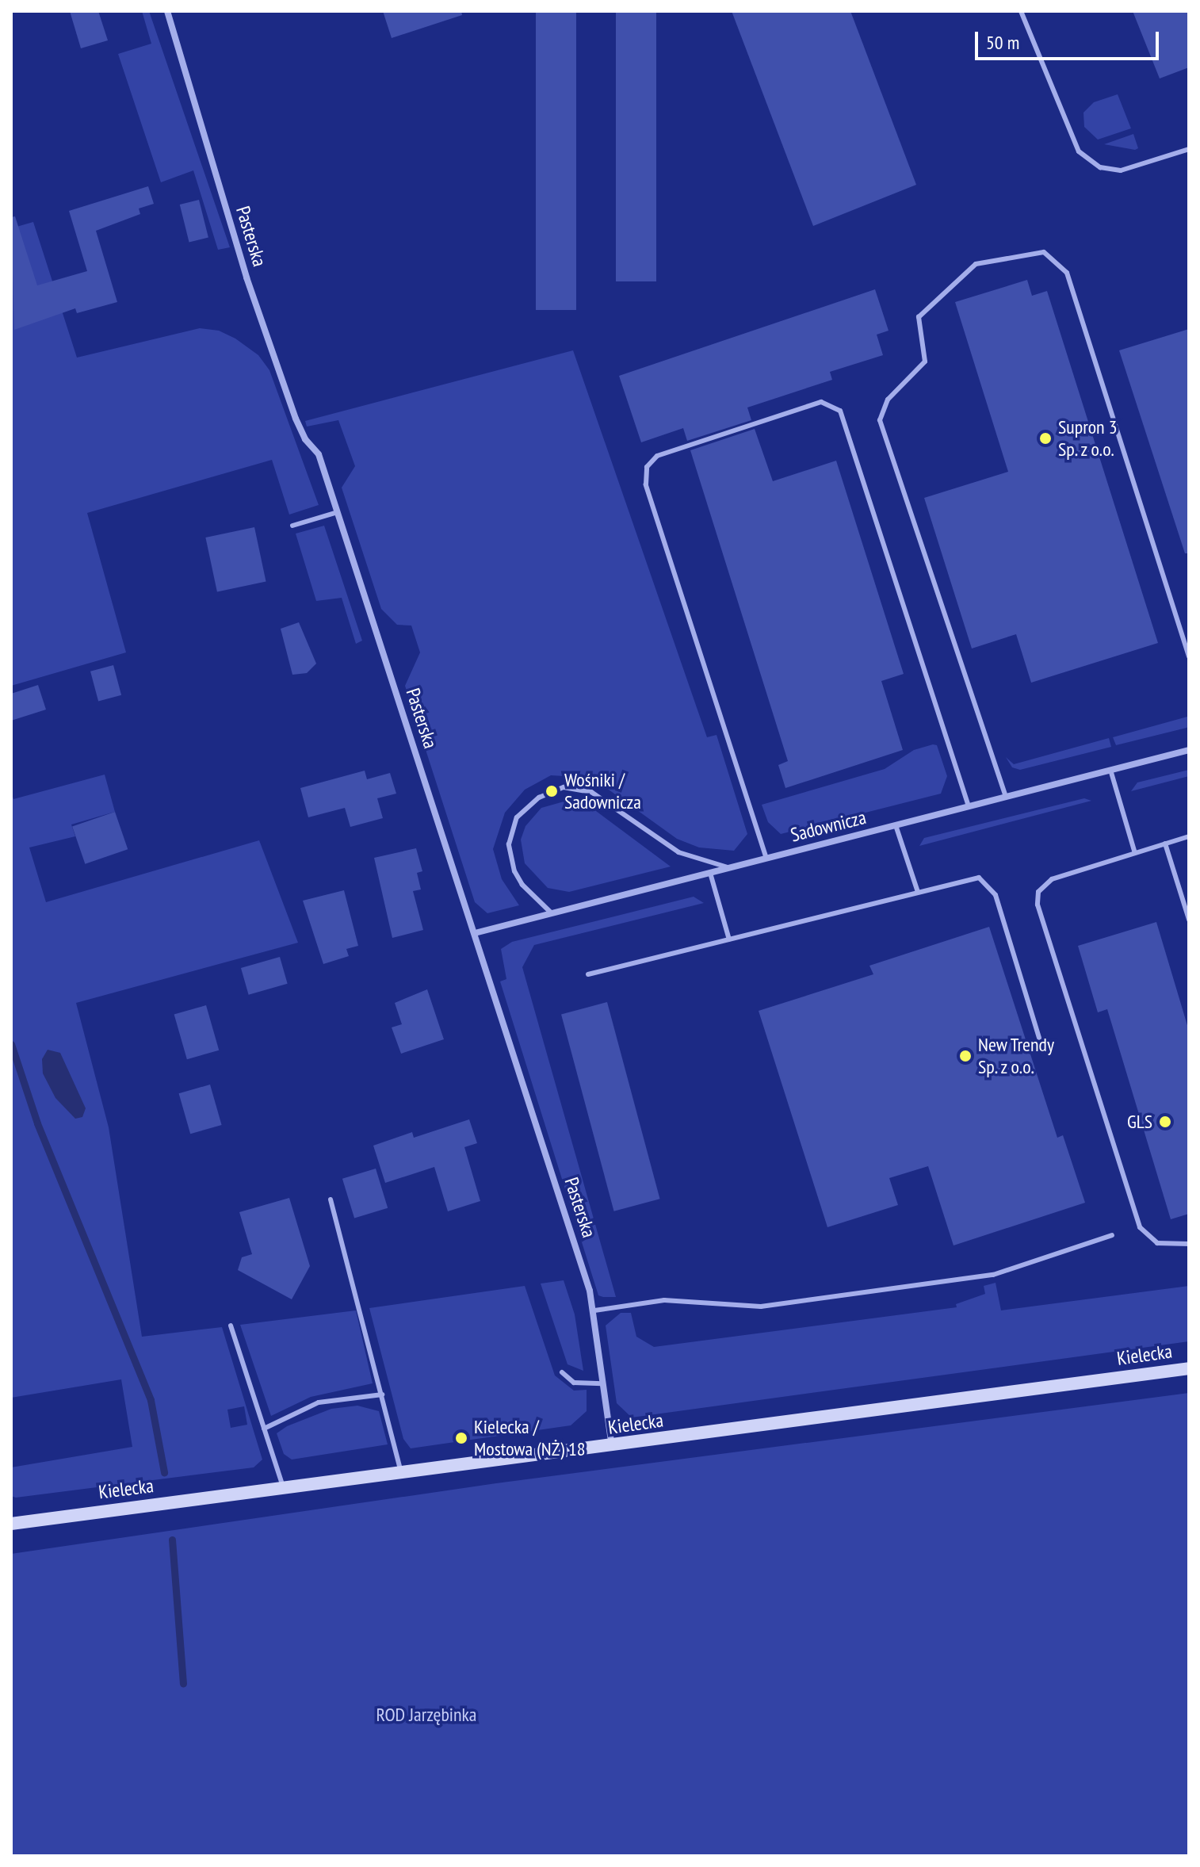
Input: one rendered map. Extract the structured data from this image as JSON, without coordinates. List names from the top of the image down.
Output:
{
  "streets": {
    "main road": ["Kielecka"],
    "street": ["Pasterska", "Sadownicza"]
  },
  "crossings": [
    ["Pasterska", "Sadownicza"],
    ["Pasterska", "Kielecka"]
  ],
  "parks": ["ROD Jarzębinka"],
  "places": [
    "Supron 3 Sp. z o.o.",
    "Wośniki / Sadownicza",
    "New Trendy Sp. z o.o.",
    "GLS",
    "Kielecka / Mostowa (NŻ) 18"
  ],
  "scale_bar": "50 m"
}
